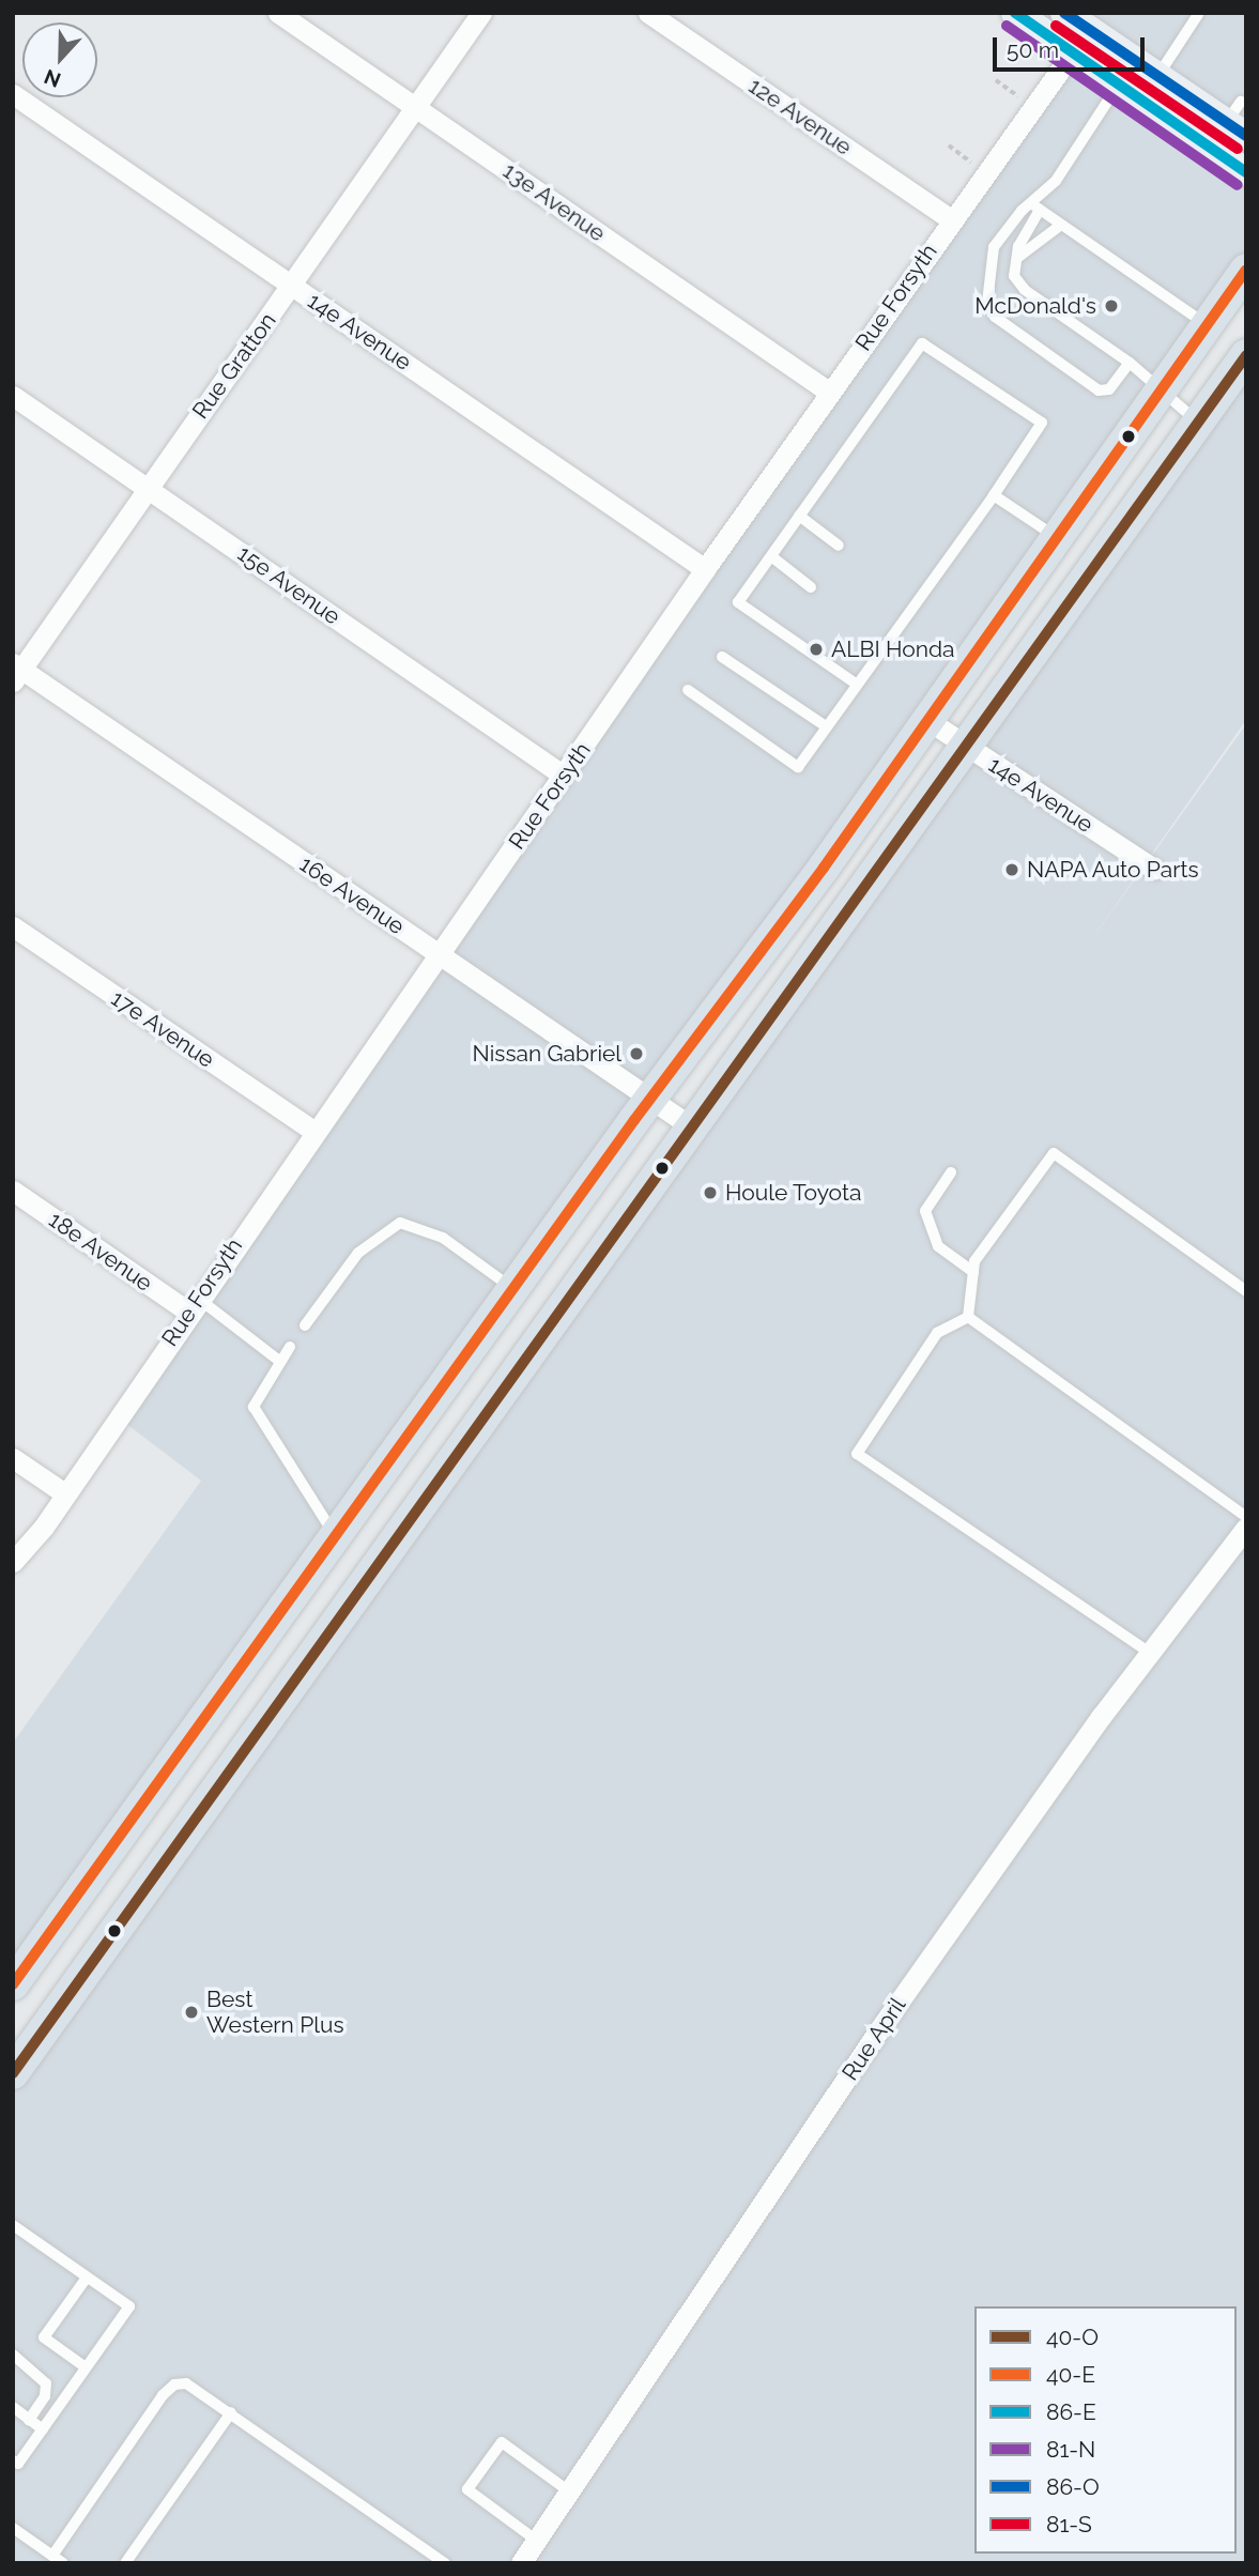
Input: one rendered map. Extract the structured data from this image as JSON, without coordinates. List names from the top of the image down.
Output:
{
  "streets": {
    "street": [
      "12e Avenue",
      "13e Avenue",
      "Rue Forsyth",
      "14e Avenue",
      "Rue Gratton",
      "15e Avenue",
      "16e Avenue",
      "17e Avenue",
      "18e Avenue",
      "Rue April"
    ]
  },
  "crossings": [
    ["12e Avenue", "Rue Forsyth"],
    ["13e Avenue", "Rue Forsyth"],
    ["13e Avenue", "Rue Gratton"],
    ["Rue Forsyth", "14e Avenue"],
    ["Rue Forsyth", "15e Avenue"],
    ["Rue Forsyth", "16e Avenue"],
    ["Rue Forsyth", "17e Avenue"],
    ["Rue Forsyth", "18e Avenue"],
    ["14e Avenue", "Rue Gratton"],
    ["Rue Gratton", "15e Avenue"],
    ["Rue Gratton", "16e Avenue"]
  ],
  "places": [
    "McDonald's",
    "ALBI Honda",
    "NAPA Auto Parts",
    "Nissan Gabriel",
    "Houle Toyota",
    "Best Western Plus"
  ],
  "lines": [
    "transit line 86-E",
    "transit line 86-O",
    "transit line 81-N",
    "transit line 81-S",
    "transit line 40-E",
    "transit line 40-O"
  ],
  "legend": [
    "40-O",
    "40-E",
    "86-E",
    "81-N",
    "86-O",
    "81-S"
  ],
  "scale_bar": "50 m",
  "north": "bottom"
}
